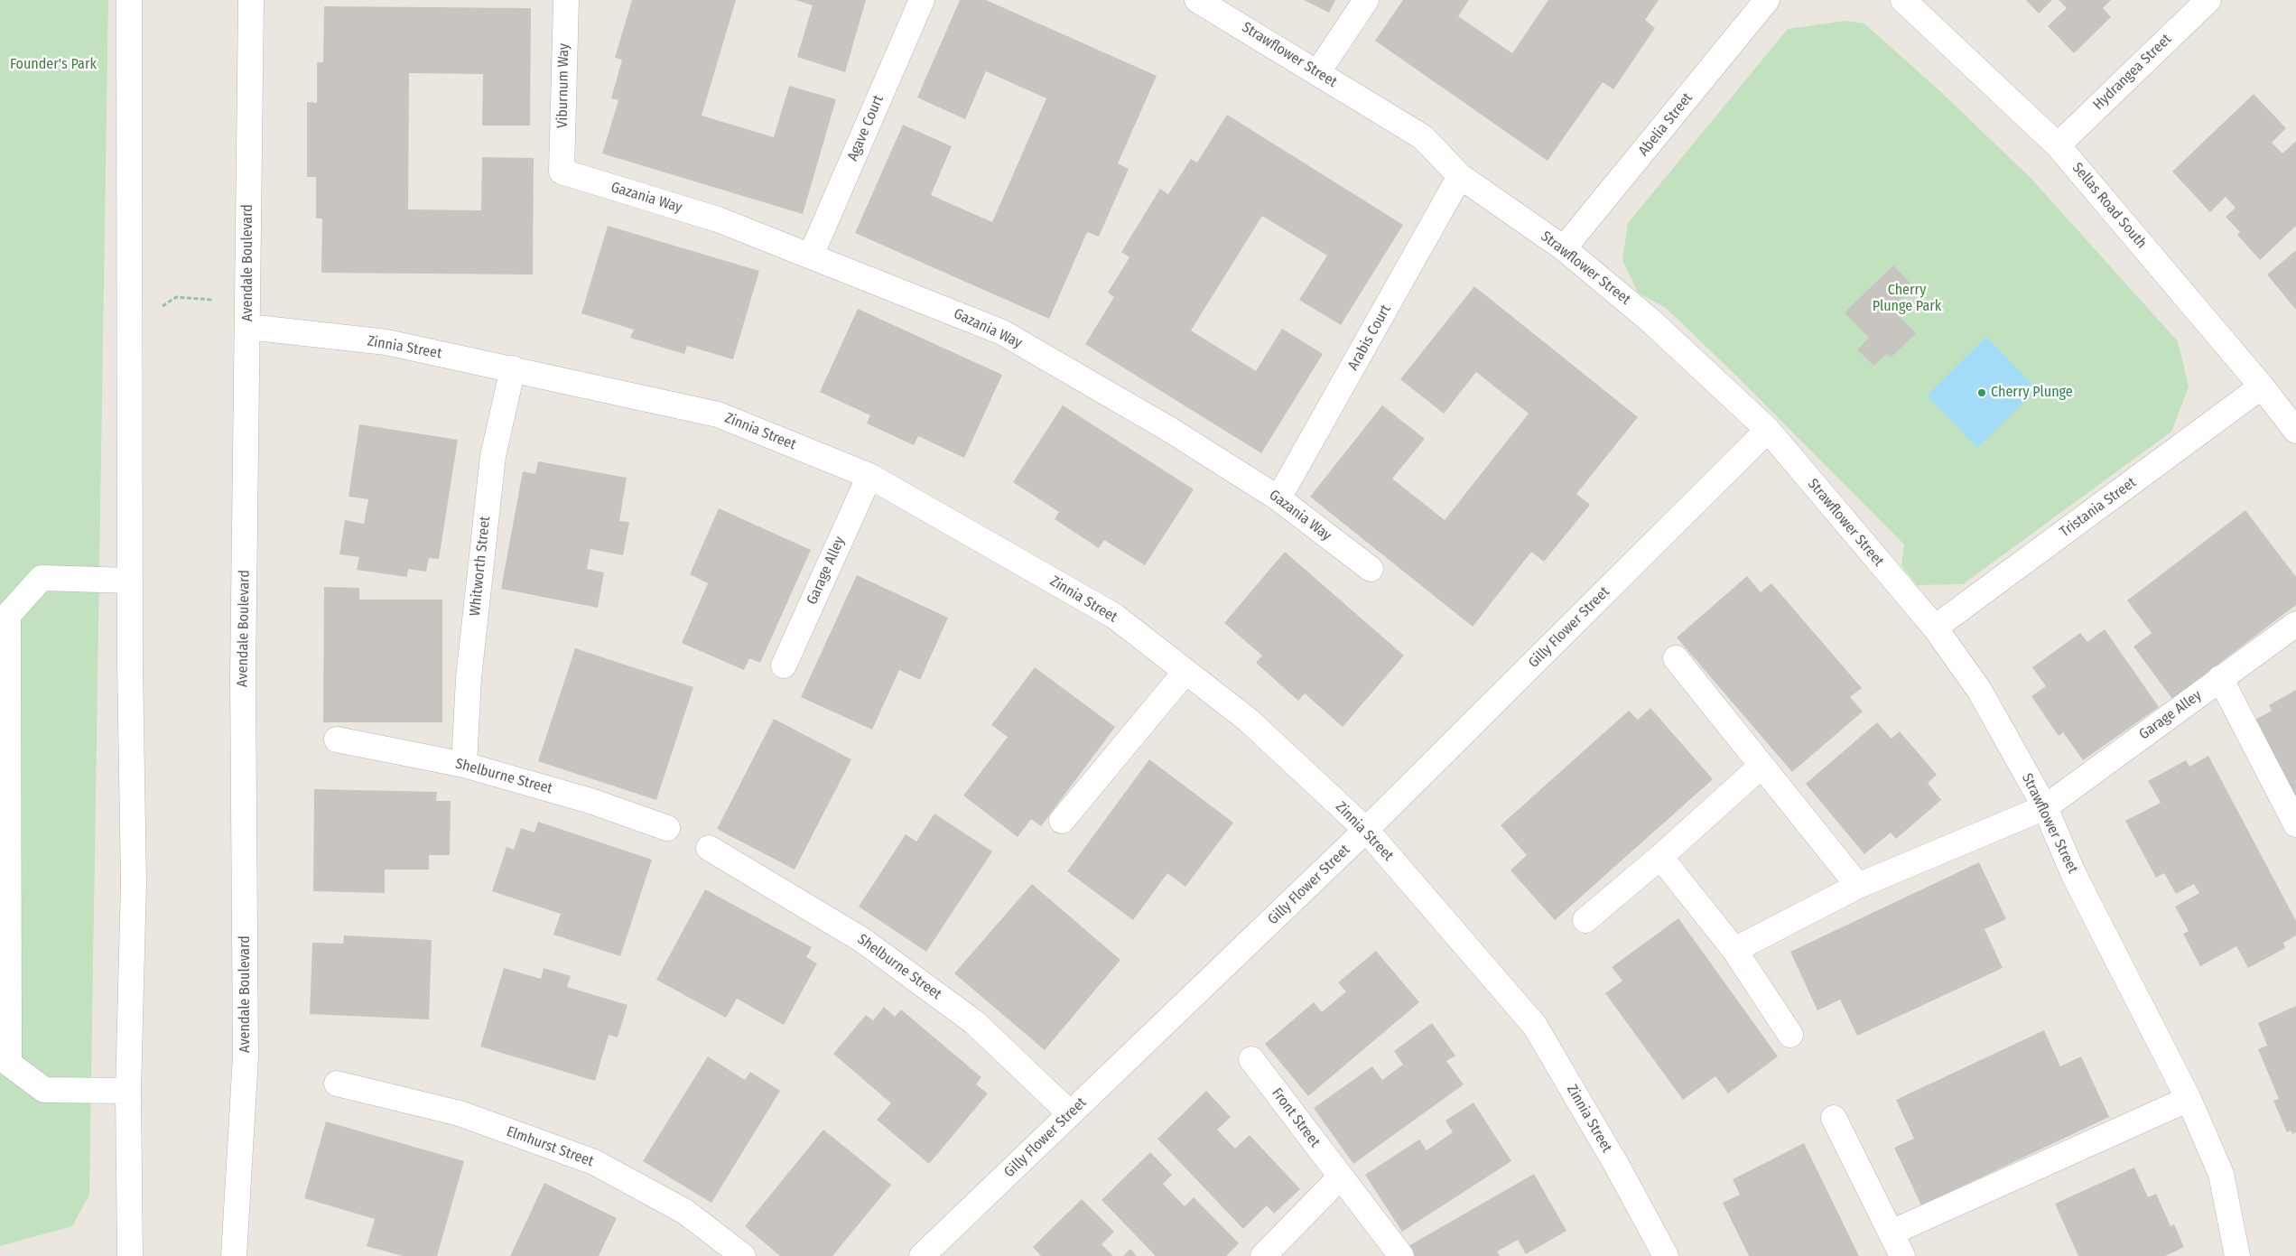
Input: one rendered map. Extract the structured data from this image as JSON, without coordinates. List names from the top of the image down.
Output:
{
  "streets": {
    "street": [
      "Strawflower Street",
      "Hydrangea Street",
      "Viburnum Way",
      "Abelia Street",
      "Agave Court",
      "Gazania Way",
      "Sellas Road South",
      "Avendale Boulevard",
      "Arabis Court",
      "Zinnia Street",
      "Tristania Street",
      "Whitworth Street",
      "Garage Alley",
      "Gilly Flower Street",
      "Shelburne Street",
      "Front Street",
      "Elmhurst Street"
    ]
  },
  "crossings": [
    ["Strawflower Street", "Abelia Street"],
    ["Strawflower Street", "Arabis Court"],
    ["Strawflower Street", "Tristania Street"],
    ["Strawflower Street", "Garage Alley"],
    ["Strawflower Street", "Gilly Flower Street"],
    ["Hydrangea Street", "Sellas Road South"],
    ["Viburnum Way", "Gazania Way"],
    ["Agave Court", "Gazania Way"],
    ["Gazania Way", "Arabis Court"],
    ["Sellas Road South", "Tristania Street"],
    ["Avendale Boulevard", "Zinnia Street"],
    ["Zinnia Street", "Whitworth Street"],
    ["Zinnia Street", "Garage Alley"],
    ["Zinnia Street", "Gilly Flower Street"],
    ["Whitworth Street", "Shelburne Street"],
    ["Gilly Flower Street", "Shelburne Street"]
  ],
  "parks": ["Founder's Park", "Cherry Plunge Park"],
  "places": ["Cherry Plunge"]
}
